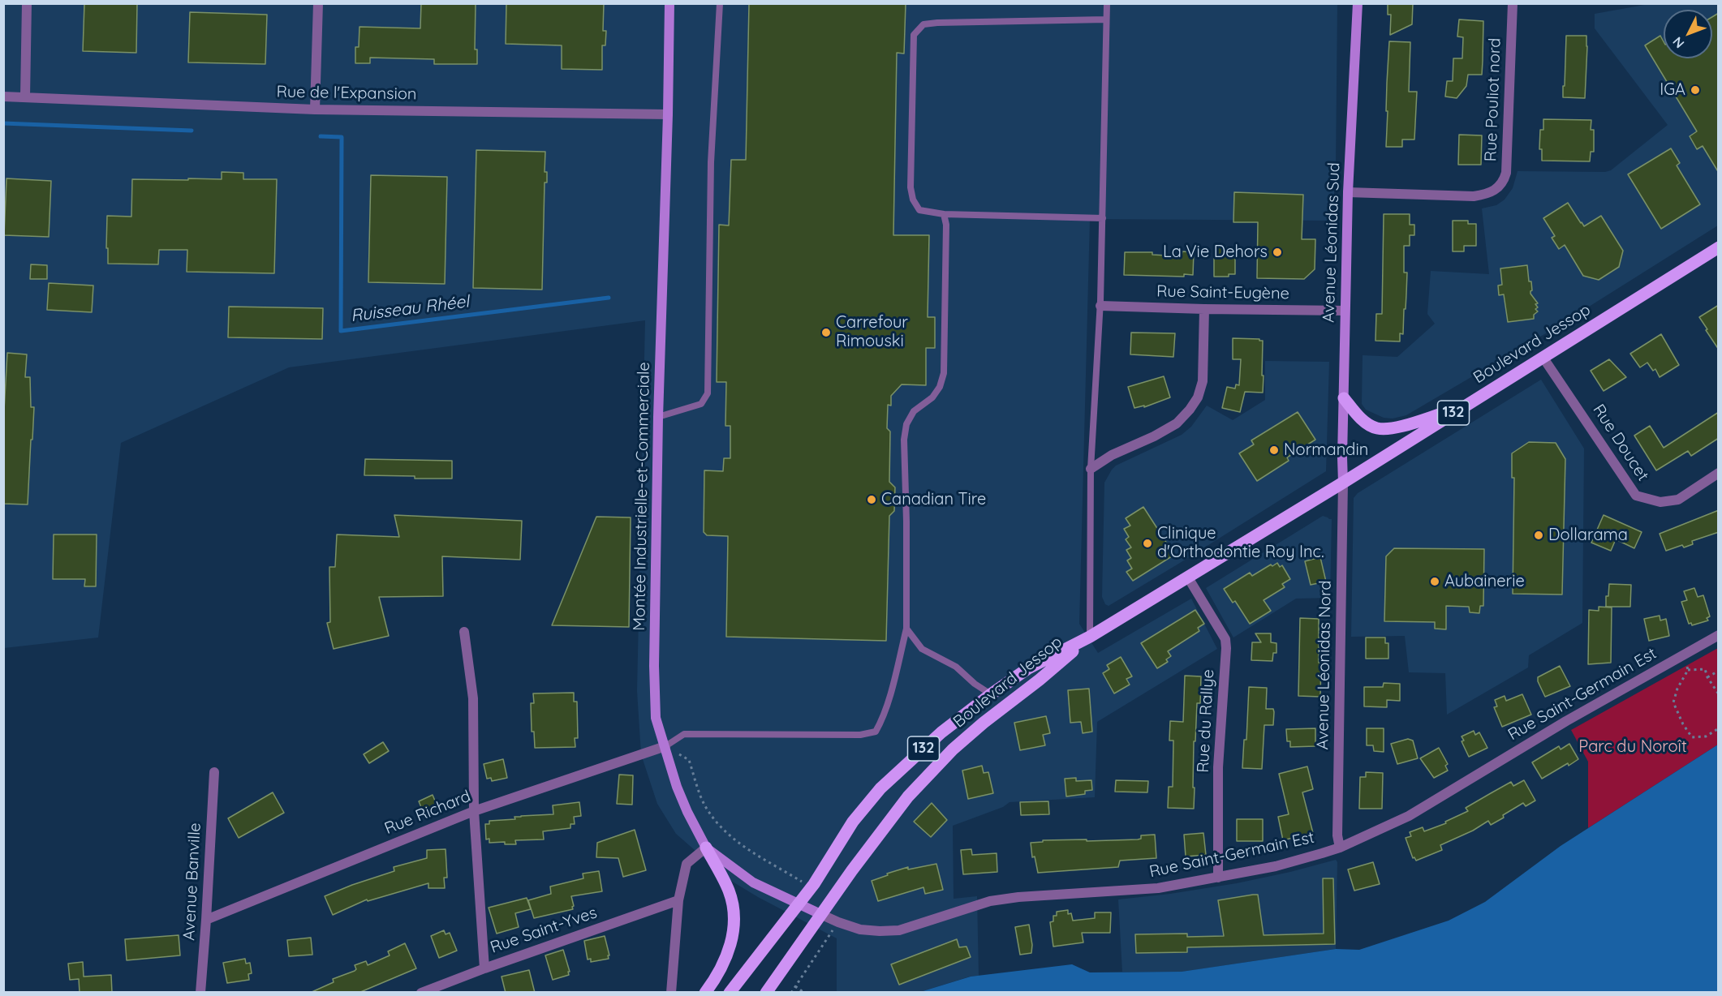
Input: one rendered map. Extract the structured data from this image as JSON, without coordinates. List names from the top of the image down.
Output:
{
  "streets": {
    "main road": [
      "Avenue Léonidas Sud",
      "Boulevard Jessop",
      "132",
      "Montée Industrielle-et-Commerciale"
    ],
    "street": [
      "Rue de l'Expansion",
      "Rue Pouliot nord",
      "Rue Saint-Eugène",
      "Rue Doucet",
      "Avenue Léonidas Nord",
      "Rue Saint-Germain Est",
      "Rue du Rallye",
      "Rue Richard",
      "Avenue Banville",
      "Rue Saint-Yves"
    ]
  },
  "crossings": [
    ["Rue de l'Expansion", "Montée Industrielle-et-Commerciale"],
    ["Rue Pouliot nord", "Avenue Léonidas Sud"],
    ["Avenue Léonidas Sud", "Rue Saint-Eugène"],
    ["Avenue Léonidas Sud", "Boulevard Jessop"],
    ["Avenue Léonidas Sud", "Avenue Léonidas Nord"],
    ["Boulevard Jessop", "132"],
    ["Boulevard Jessop", "Rue Doucet"],
    ["Boulevard Jessop", "Montée Industrielle-et-Commerciale"],
    ["Boulevard Jessop", "Avenue Léonidas Nord"],
    ["Boulevard Jessop", "Rue Saint-Germain Est"],
    ["Boulevard Jessop", "Rue du Rallye"],
    ["132", "Montée Industrielle-et-Commerciale"],
    ["132", "Rue Saint-Germain Est"],
    ["Montée Industrielle-et-Commerciale", "Rue Saint-Germain Est"],
    ["Montée Industrielle-et-Commerciale", "Rue Richard"],
    ["Avenue Léonidas Nord", "Rue Saint-Germain Est"],
    ["Rue Saint-Germain Est", "Rue du Rallye"],
    ["Rue Richard", "Avenue Banville"]
  ],
  "water": ["Ruisseau Rhéel"],
  "parks": ["Parc du Noroît"],
  "places": [
    "IGA",
    "La Vie Dehors",
    "Carrefour Rimouski",
    "Normandin",
    "Canadian Tire",
    "Dollarama",
    "Clinique d'Orthodontie Roy Inc.",
    "Aubainerie"
  ],
  "north": "bottom left"
}
